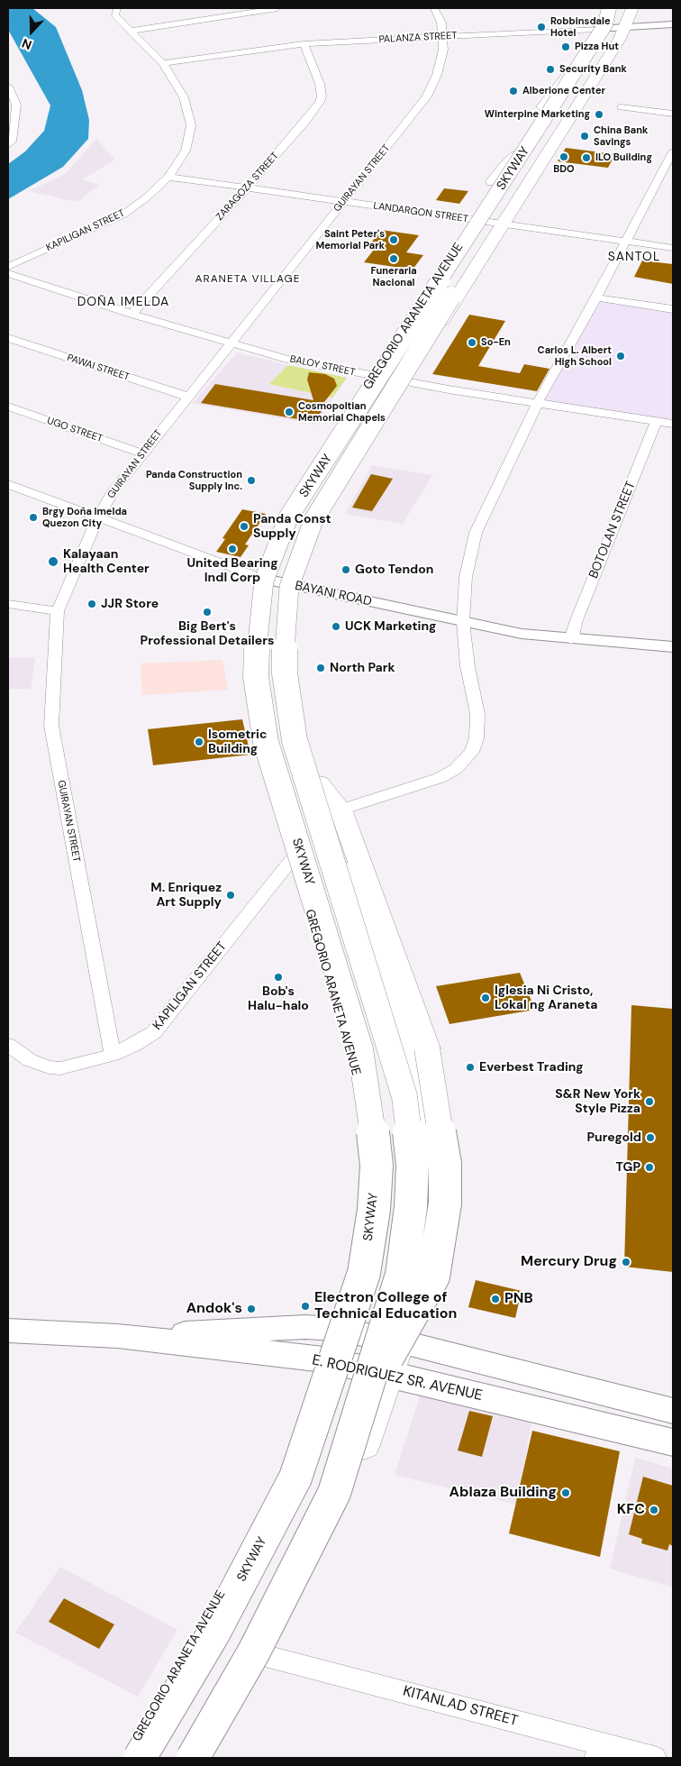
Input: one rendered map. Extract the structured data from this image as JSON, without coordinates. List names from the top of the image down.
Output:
{
  "streets": {
    "main road": ["SKYWAY", "GREGORIO ARANETA AVENUE", "E. RODRIGUEZ SR. AVENUE"],
    "street": [
      "PALANZA STREET",
      "GUIRAYAN STREET",
      "ZARAGOZA STREET",
      "LANDARGON STREET",
      "KAPILIGAN STREET",
      "BALOY STREET",
      "PAWAI STREET",
      "UGO STREET",
      "BOTOLAN STREET",
      "BAYANI ROAD",
      "KITANLAD STREET"
    ]
  },
  "crossings": [
    ["PALANZA STREET", "SKYWAY"],
    ["PALANZA STREET", "GUIRAYAN STREET"],
    ["PALANZA STREET", "ZARAGOZA STREET"],
    ["PALANZA STREET", "KAPILIGAN STREET"],
    ["PALANZA STREET", "GREGORIO ARANETA AVENUE"],
    ["SKYWAY", "GREGORIO ARANETA AVENUE"],
    ["GUIRAYAN STREET", "LANDARGON STREET"],
    ["GUIRAYAN STREET", "KAPILIGAN STREET"],
    ["GUIRAYAN STREET", "BALOY STREET"],
    ["GUIRAYAN STREET", "PAWAI STREET"],
    ["GUIRAYAN STREET", "UGO STREET"],
    ["GUIRAYAN STREET", "BAYANI ROAD"],
    ["ZARAGOZA STREET", "LANDARGON STREET"],
    ["ZARAGOZA STREET", "BALOY STREET"],
    ["LANDARGON STREET", "KAPILIGAN STREET"],
    ["LANDARGON STREET", "GREGORIO ARANETA AVENUE"],
    ["KAPILIGAN STREET", "GREGORIO ARANETA AVENUE"],
    ["GREGORIO ARANETA AVENUE", "BALOY STREET"],
    ["GREGORIO ARANETA AVENUE", "BAYANI ROAD"],
    ["GREGORIO ARANETA AVENUE", "E. RODRIGUEZ SR. AVENUE"],
    ["BALOY STREET", "BOTOLAN STREET"],
    ["BOTOLAN STREET", "BAYANI ROAD"]
  ],
  "districts": ["SANTOL", "ARANETA VILLAGE", "DOÑA IMELDA"],
  "places": [
    "Robbinsdale Hotel",
    "Pizza Hut",
    "Security Bank",
    "Alberione Center",
    "Winterpine Marketing",
    "China Bank Savings",
    "BDO",
    "ILO Building",
    "Saint Peter's Memorial Park",
    "Funeraria Nacional",
    "So-En",
    "Carlos L. Albert High School",
    "Cosmopoltian Memorial Chapels",
    "Panda Construction Supply Inc.",
    "Brgy Doña Imelda Quezon City",
    "Panda Const Supply",
    "United Bearing Indl Corp",
    "Kalayaan Health Center",
    "Goto Tendon",
    "JJR Store",
    "Big Bert's Professional Detailers",
    "UCK Marketing",
    "North Park",
    "Isometric Building",
    "M. Enriquez Art Supply",
    "Bob's Halu-halo",
    "Iglesia Ni Cristo, Lokal ng Araneta",
    "Everbest Trading",
    "S&R New York Style Pizza",
    "Puregold",
    "TGP",
    "Mercury Drug",
    "PNB",
    "Electron College of Technical Education",
    "Andok's",
    "Ablaza Building",
    "KFC"
  ],
  "north": "bottom"
}
